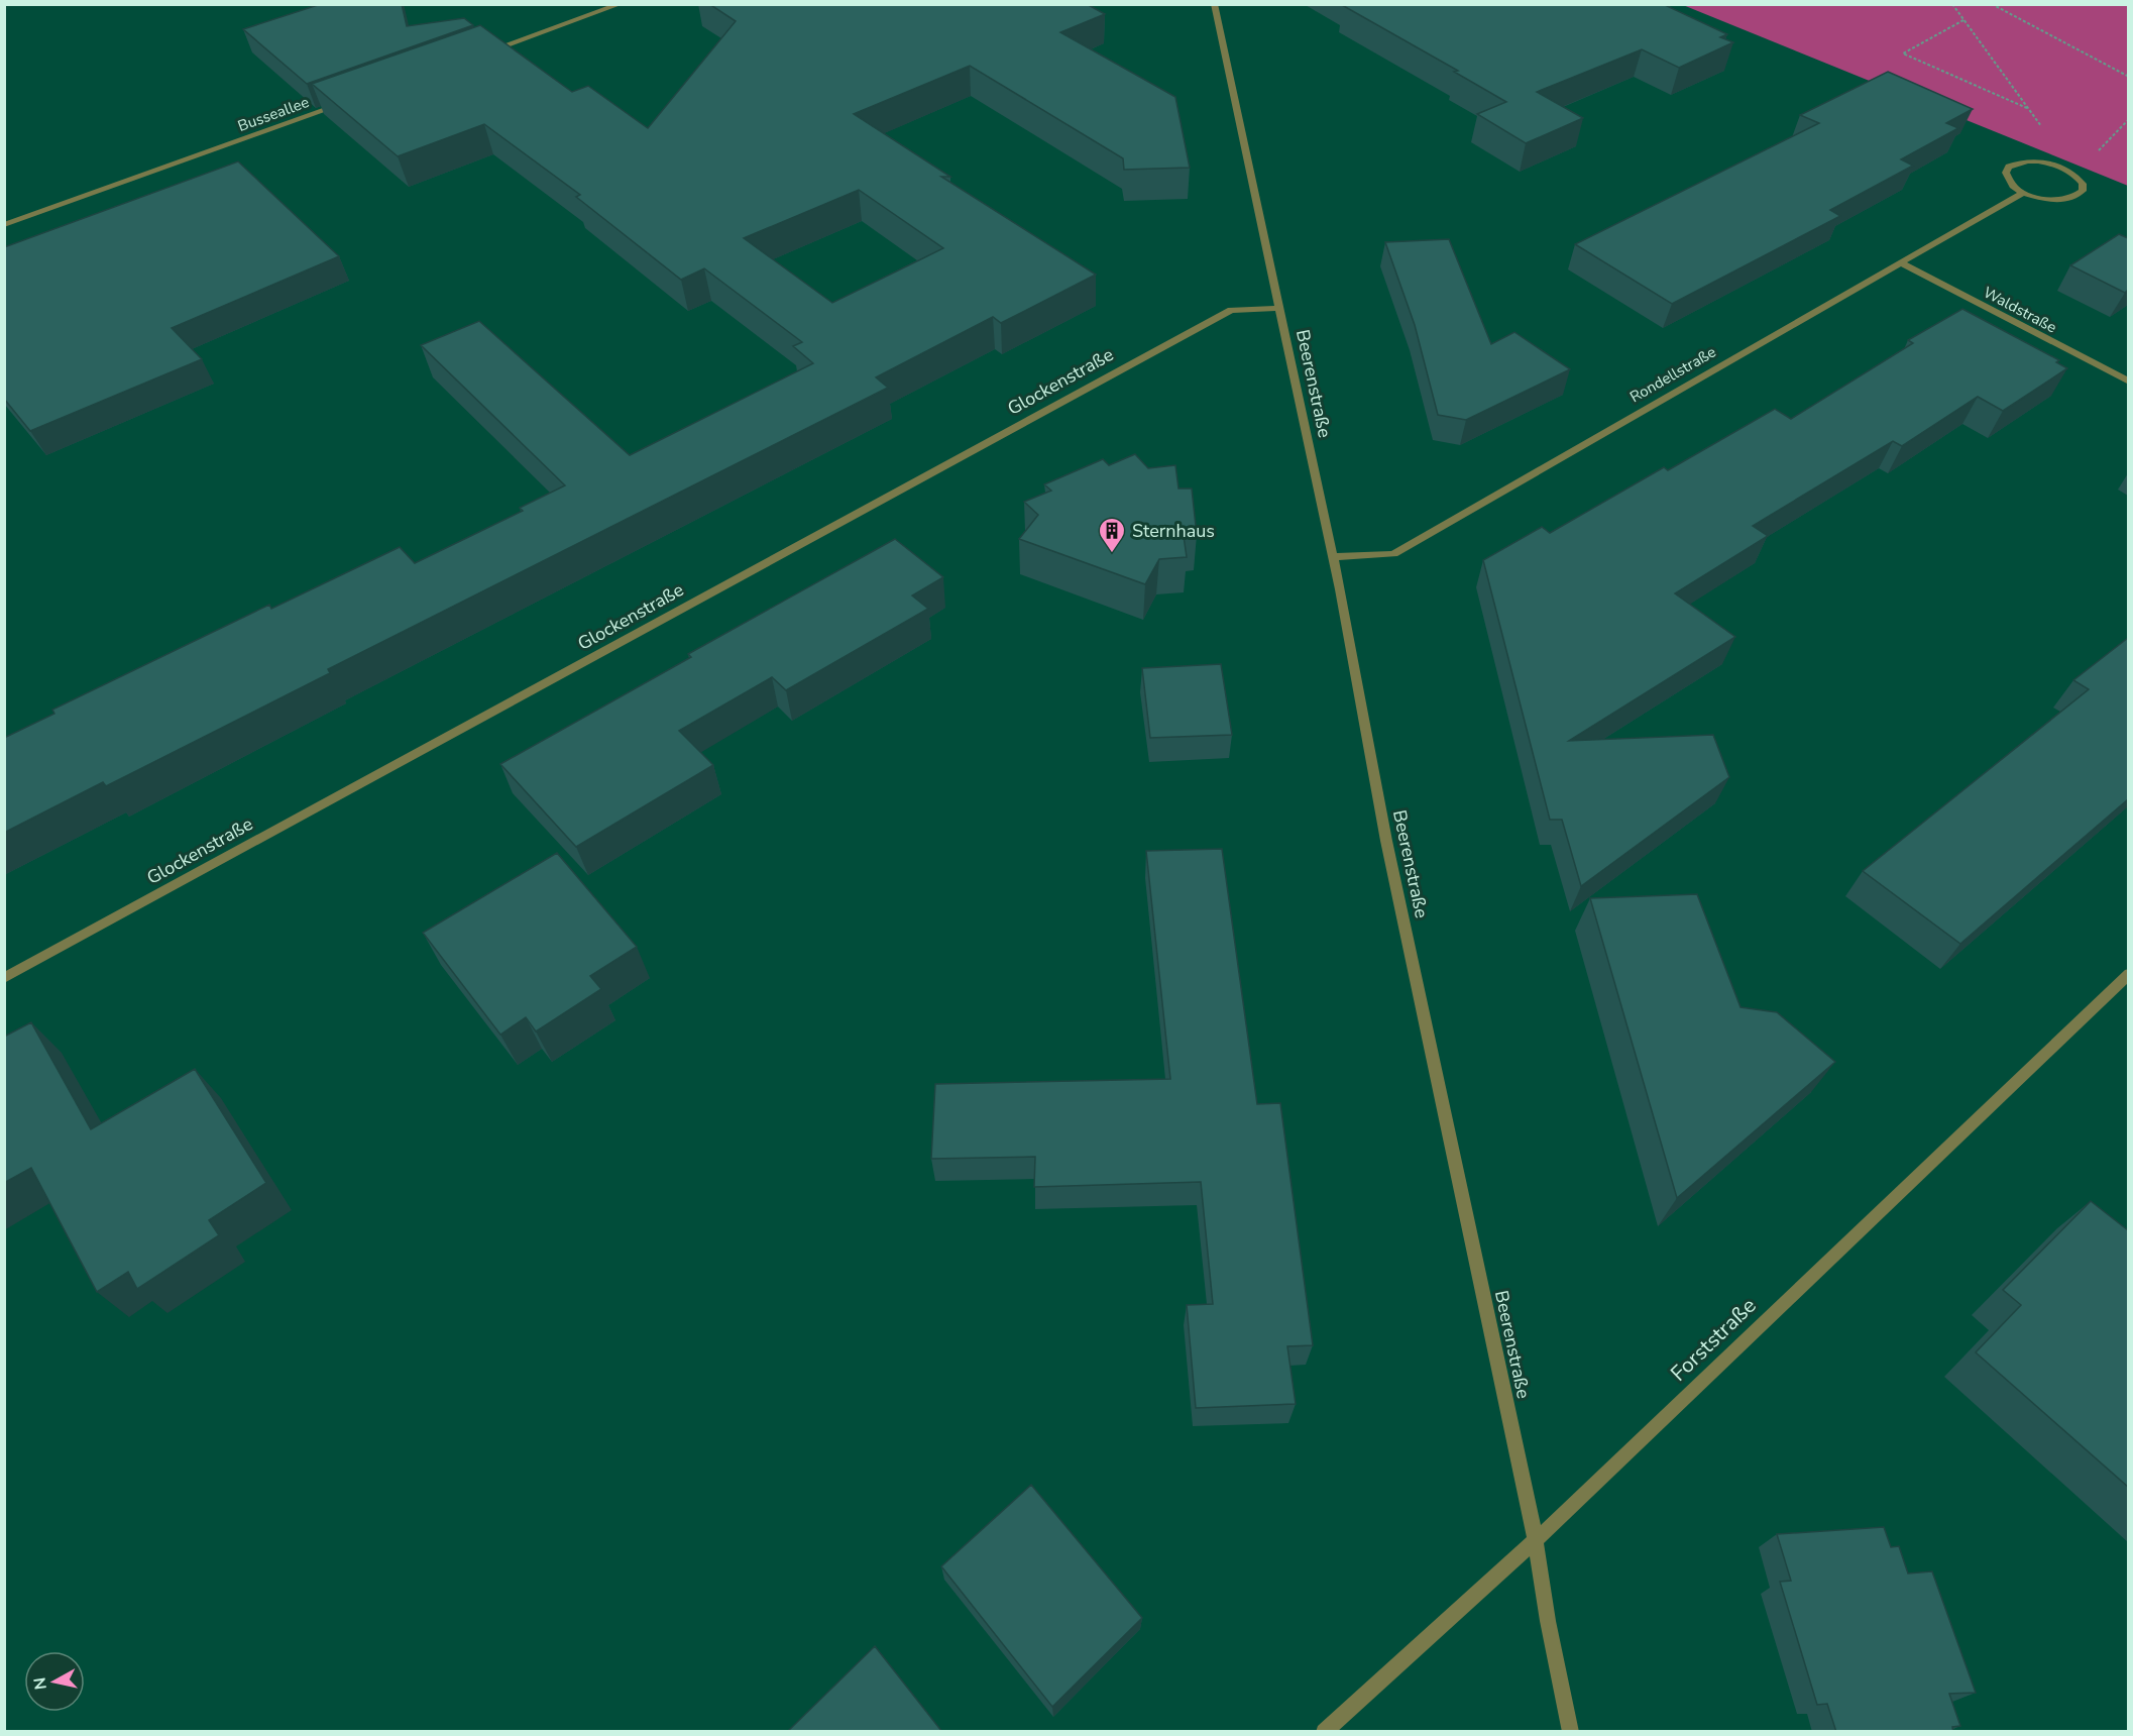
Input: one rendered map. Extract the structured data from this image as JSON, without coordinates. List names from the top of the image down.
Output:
{
  "streets": {
    "street": [
      "Busseallee",
      "Waldstraße",
      "Rondellstraße",
      "Glockenstraße",
      "Beerenstraße",
      "Forststraße"
    ]
  },
  "crossings": [
    ["Waldstraße", "Rondellstraße"],
    ["Rondellstraße", "Beerenstraße"],
    ["Glockenstraße", "Beerenstraße"],
    ["Beerenstraße", "Forststraße"]
  ],
  "places": {
    "building": ["Sternhaus"]
  },
  "north": "left"
}
